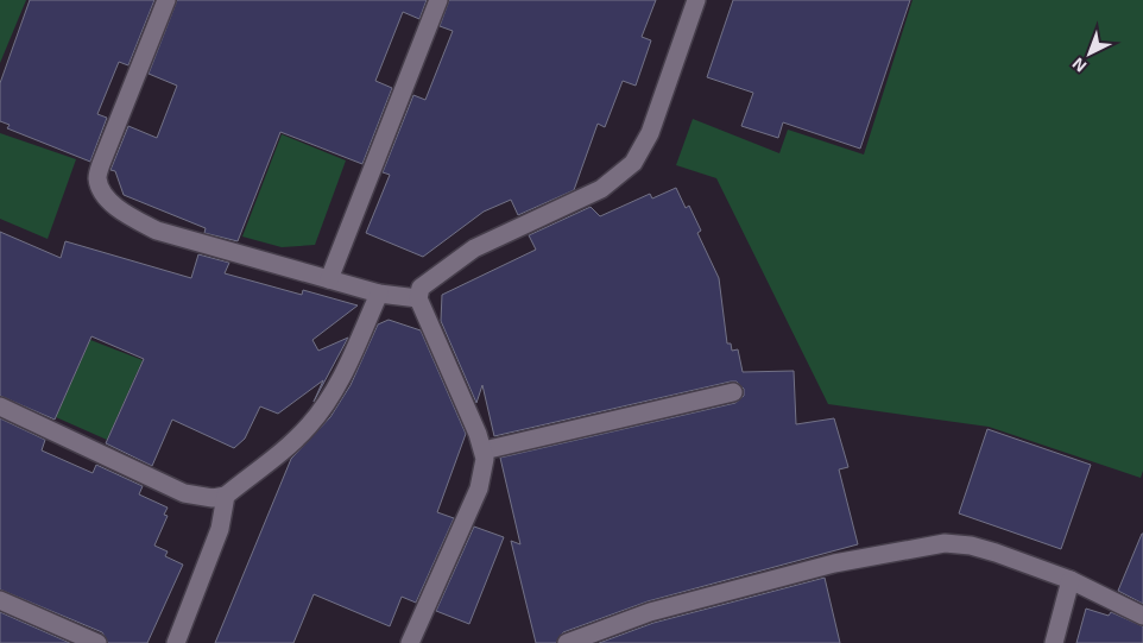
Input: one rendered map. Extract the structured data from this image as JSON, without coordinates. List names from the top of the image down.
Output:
{
  "north": "bottom left"
}
